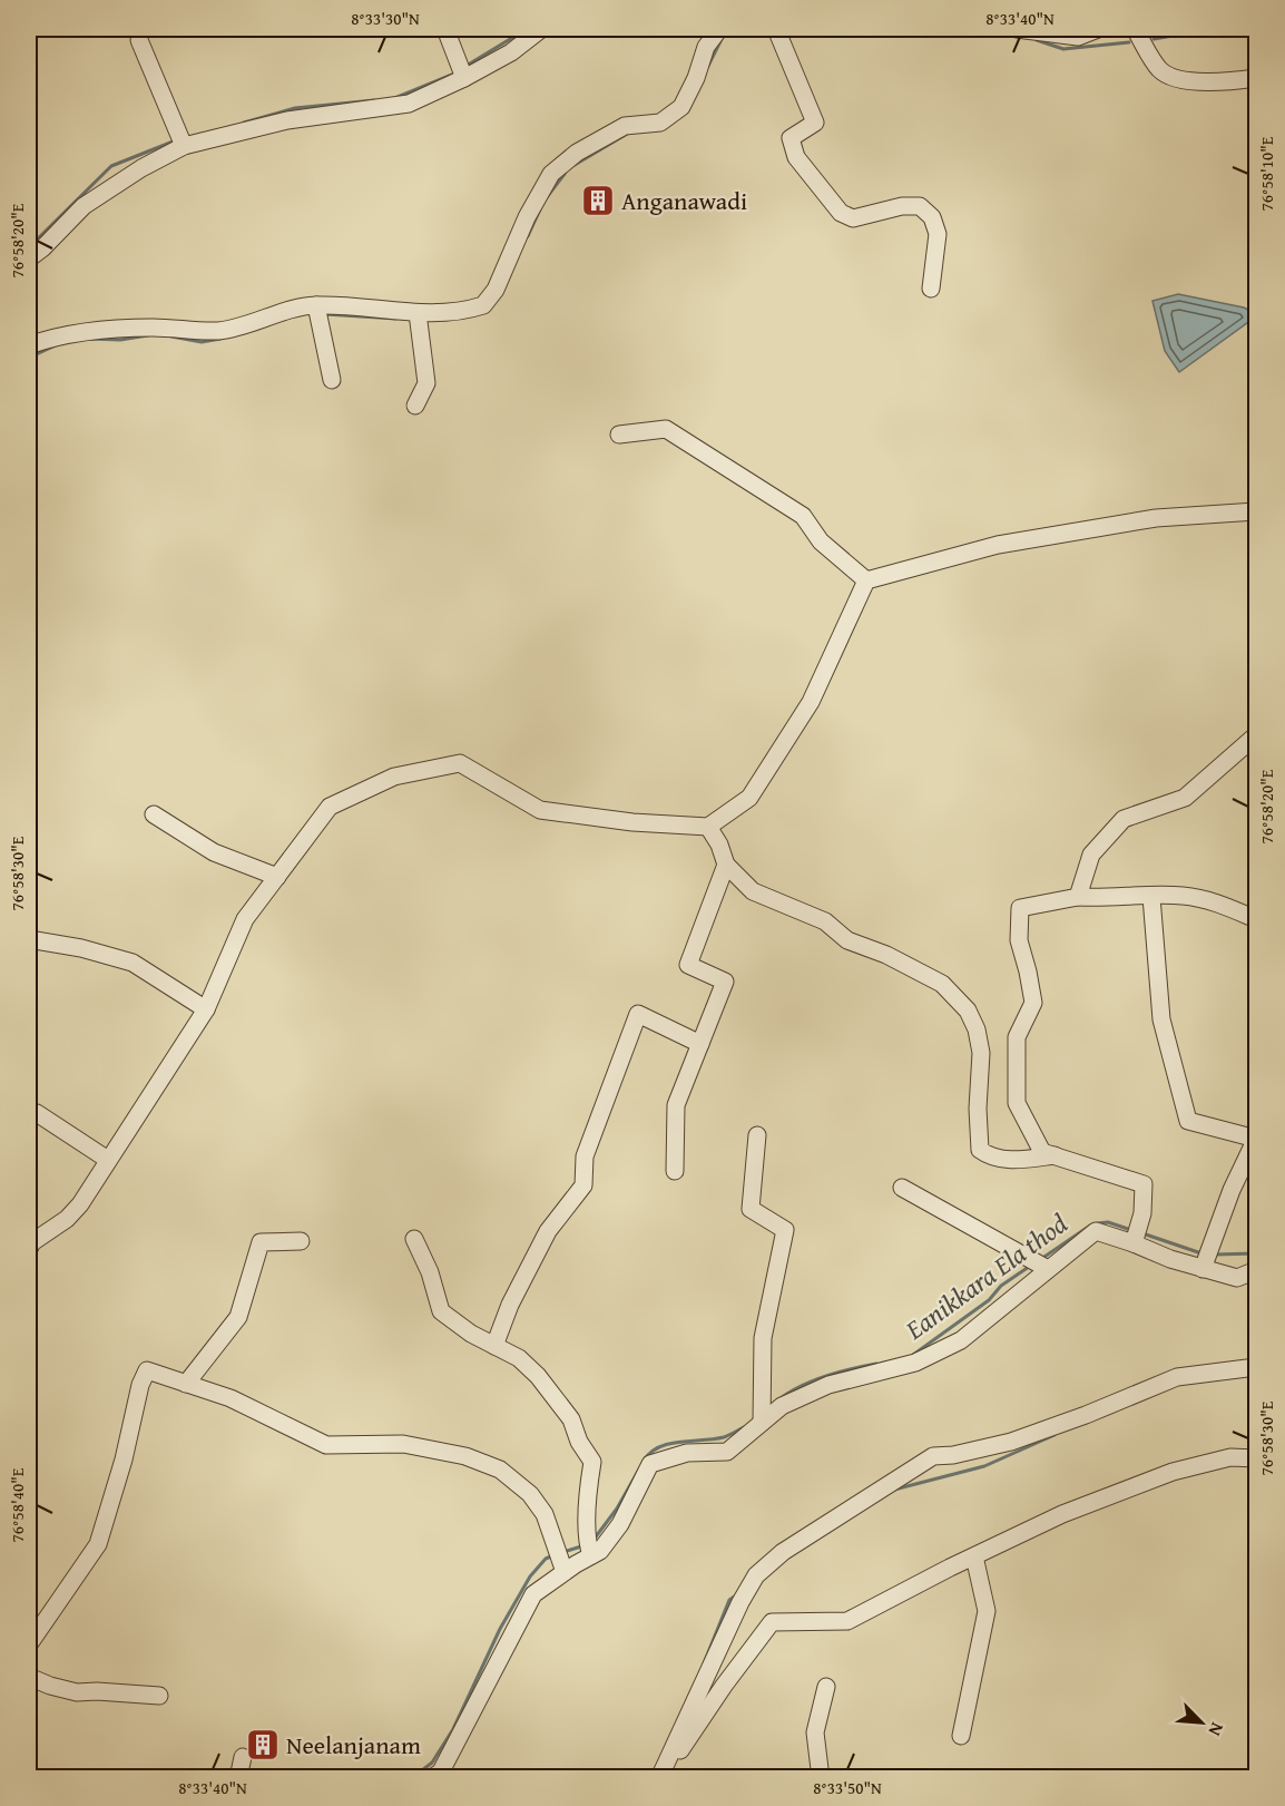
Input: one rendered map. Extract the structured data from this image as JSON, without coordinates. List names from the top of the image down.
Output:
{
  "water": ["Eanikkara Ela thod"],
  "places": {
    "building": ["Anganawadi", "Neelanjanam"]
  },
  "north": "bottom right",
  "coordinates": [
    "8°33'30\"N",
    "8°33'40\"N",
    "76°58'10\"E",
    "76°58'20\"E",
    "76°58'30\"E",
    "76°58'40\"E",
    "8°33'50\"N"
  ]
}
